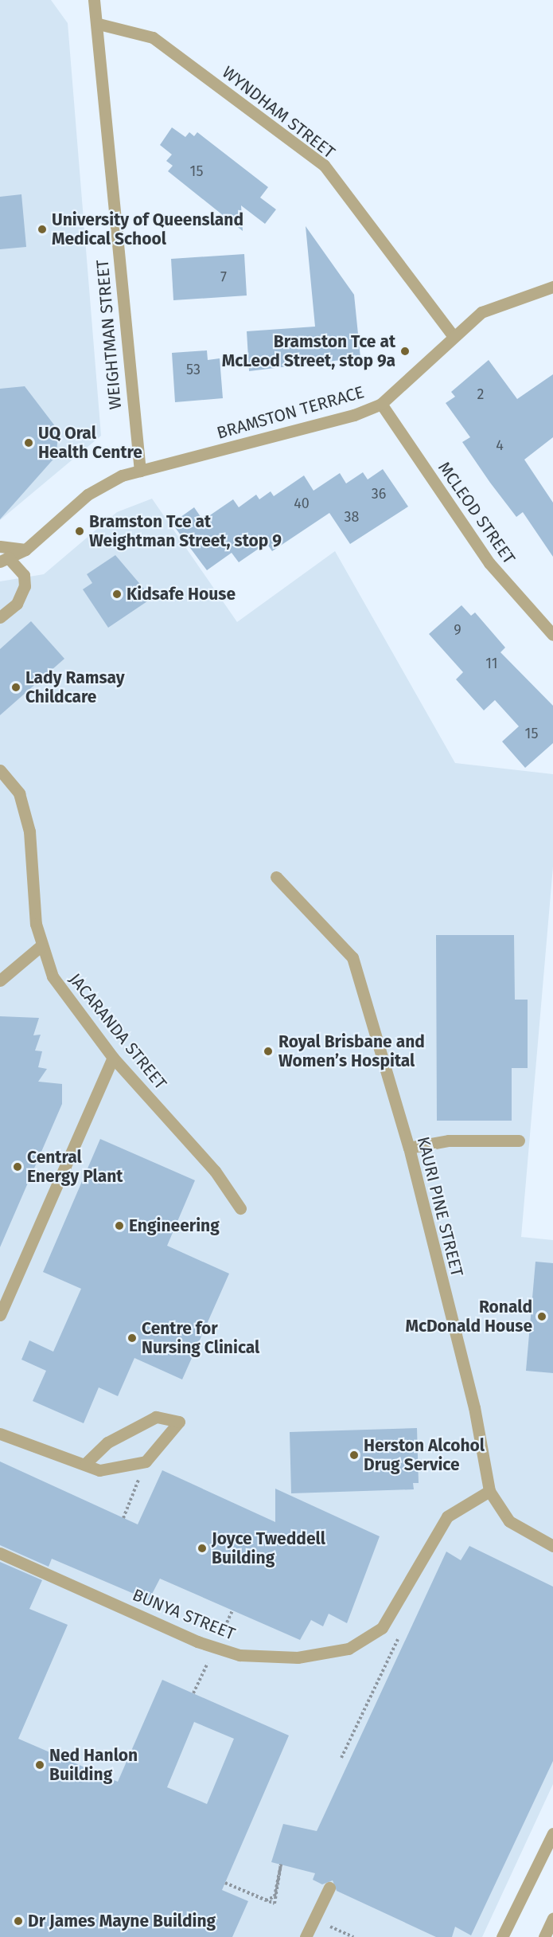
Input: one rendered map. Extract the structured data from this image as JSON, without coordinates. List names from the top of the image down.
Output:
{
  "streets": {
    "street": [
      "WYNDHAM STREET",
      "WEIGHTMAN STREET",
      "BRAMSTON TERRACE",
      "MCLEOD STREET",
      "JACARANDA STREET",
      "KAURI PINE STREET",
      "BUNYA STREET"
    ]
  },
  "crossings": [
    ["WYNDHAM STREET", "WEIGHTMAN STREET"],
    ["WYNDHAM STREET", "BRAMSTON TERRACE"],
    ["WEIGHTMAN STREET", "BRAMSTON TERRACE"],
    ["BRAMSTON TERRACE", "MCLEOD STREET"],
    ["KAURI PINE STREET", "BUNYA STREET"]
  ],
  "places": [
    "University of Queensland Medical School",
    "Bramston Tce at McLeod Street, stop 9a",
    "UQ Oral Health Centre",
    "Bramston Tce at Weightman Street, stop 9",
    "Kidsafe House",
    "Lady Ramsay Childcare",
    "Royal Brisbane and Women’s Hospital",
    "Central Energy Plant",
    "Engineering",
    "Ronald McDonald House",
    "Centre for Nursing Clinical",
    "Herston Alcohol Drug Service",
    "Joyce Tweddell Building",
    "Ned Hanlon Building",
    "Dr James Mayne Building"
  ],
  "house_numbers": [
    "15",
    "7",
    "53",
    "2",
    "4",
    "36",
    "40",
    "38",
    "9",
    "11",
    "15"
  ]
}
